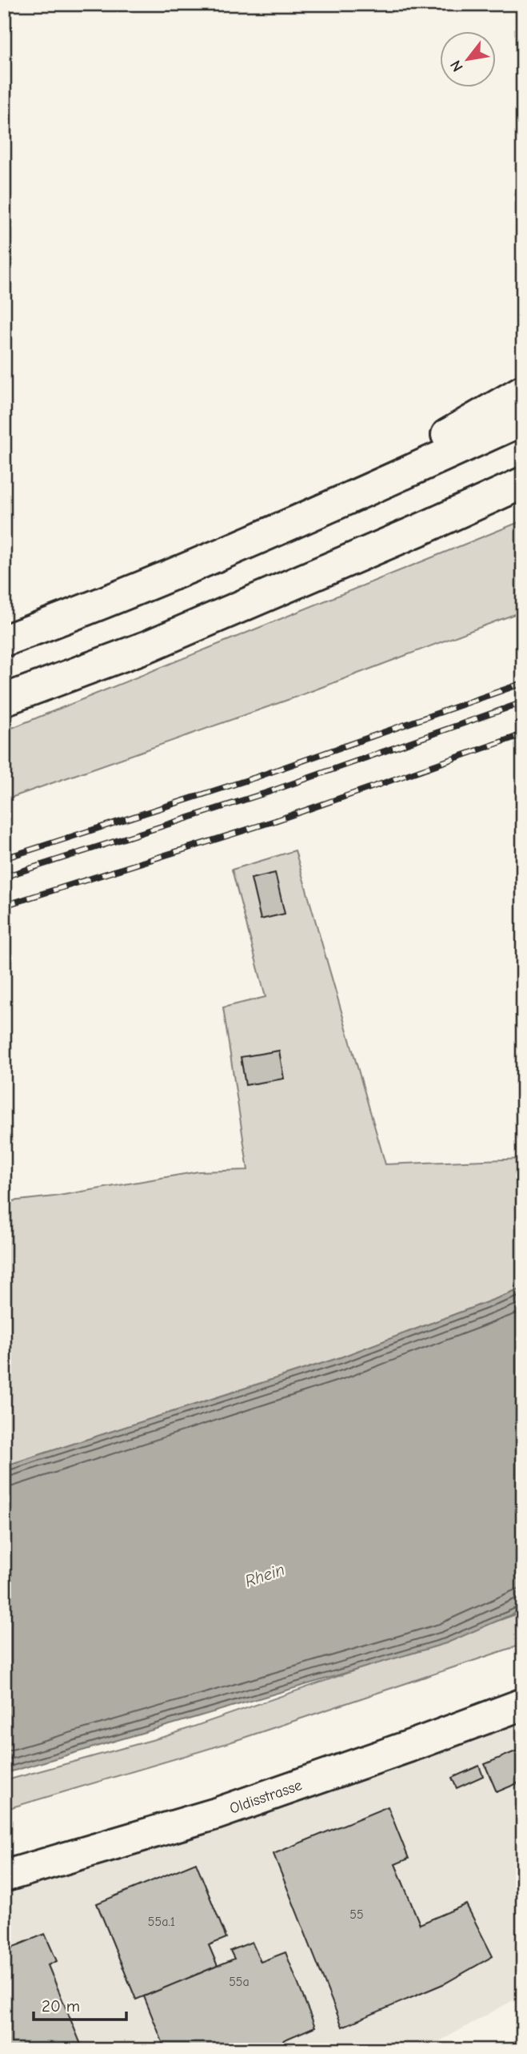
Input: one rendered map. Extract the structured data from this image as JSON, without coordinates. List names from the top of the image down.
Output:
{
  "streets": {
    "main road": ["Oldisstrasse"]
  },
  "water": ["Rhein"],
  "house_numbers": ["55", "55a.1", "55a"],
  "scale_bar": "20 m",
  "north": "bottom left"
}
